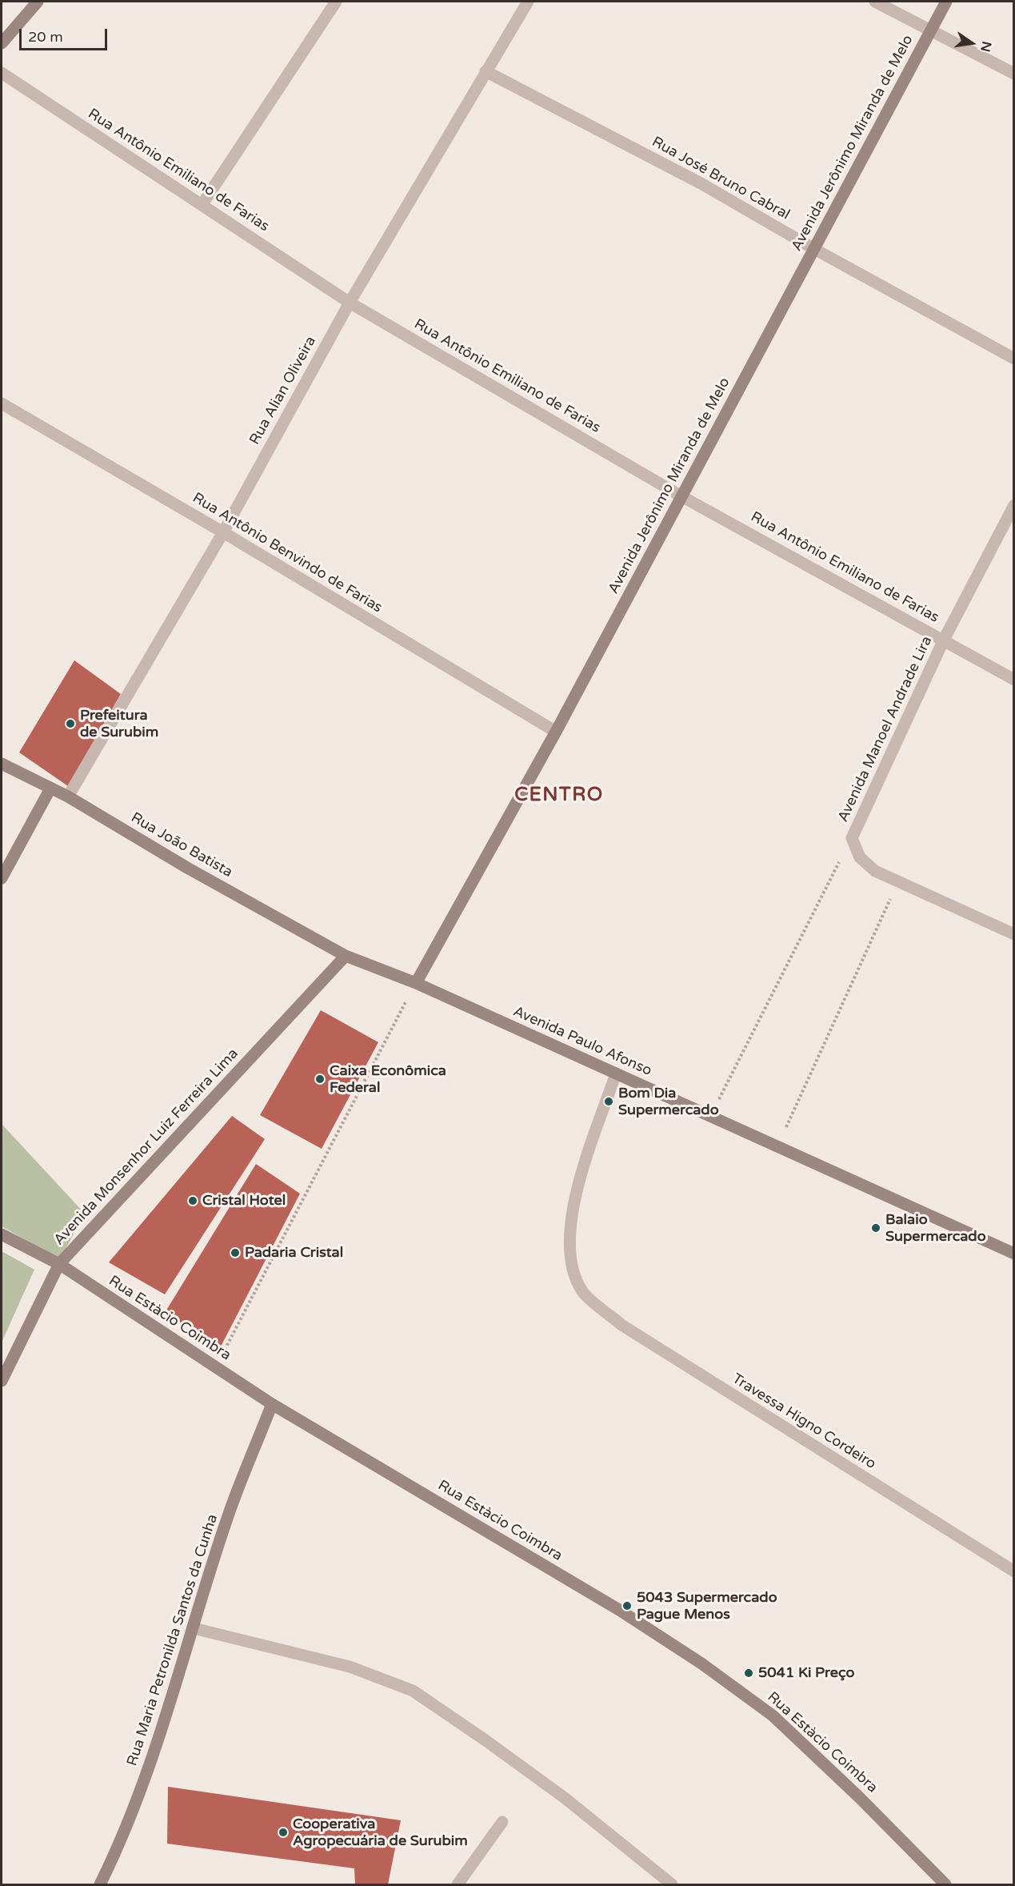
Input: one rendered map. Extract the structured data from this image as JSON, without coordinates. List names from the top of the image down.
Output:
{
  "streets": {
    "street": [
      "Avenida Jerônimo Miranda de Melo",
      "Rua Antônio Emiliano de Farias",
      "Rua José Bruno Cabral",
      "Rua Alian Oliveira",
      "Rua Antônio Benvindo de Farias",
      "Avenida Manoel Andrade Lira",
      "Rua João Batista",
      "Avenida Paulo Afonso",
      "Avenida Monsenhor Luiz Ferreira Lima",
      "Rua Estàcio Coimbra",
      "Travessa Higno Cordeiro",
      "Rua Maria Petronilda Santos da Cunha"
    ]
  },
  "crossings": [
    ["Avenida Jerônimo Miranda de Melo", "Rua Antônio Emiliano de Farias"],
    ["Avenida Jerônimo Miranda de Melo", "Rua José Bruno Cabral"],
    ["Avenida Jerônimo Miranda de Melo", "Rua Antônio Benvindo de Farias"],
    ["Avenida Jerônimo Miranda de Melo", "Avenida Paulo Afonso"],
    ["Rua Antônio Emiliano de Farias", "Rua Alian Oliveira"],
    ["Rua Antônio Emiliano de Farias", "Avenida Manoel Andrade Lira"],
    ["Rua José Bruno Cabral", "Rua Alian Oliveira"],
    ["Rua Alian Oliveira", "Rua Antônio Benvindo de Farias"],
    ["Rua Alian Oliveira", "Rua João Batista"],
    ["Rua João Batista", "Avenida Paulo Afonso"],
    ["Rua João Batista", "Avenida Monsenhor Luiz Ferreira Lima"],
    ["Avenida Paulo Afonso", "Avenida Monsenhor Luiz Ferreira Lima"],
    ["Avenida Paulo Afonso", "Travessa Higno Cordeiro"],
    ["Avenida Monsenhor Luiz Ferreira Lima", "Rua Estàcio Coimbra"],
    ["Rua Estàcio Coimbra", "Rua Maria Petronilda Santos da Cunha"]
  ],
  "districts": ["CENTRO"],
  "places": [
    "Prefeitura de Surubim",
    "Caixa Econômica Federal",
    "Bom Dia Supermercado",
    "Cristal Hotel",
    "Balaio Supermercado",
    "Padaria Cristal",
    "5043 Supermercado Pague Menos",
    "5041 Ki Preço",
    "Cooperativa Agropecuária de Surubim"
  ],
  "scale_bar": "20 m",
  "north": "right"
}
